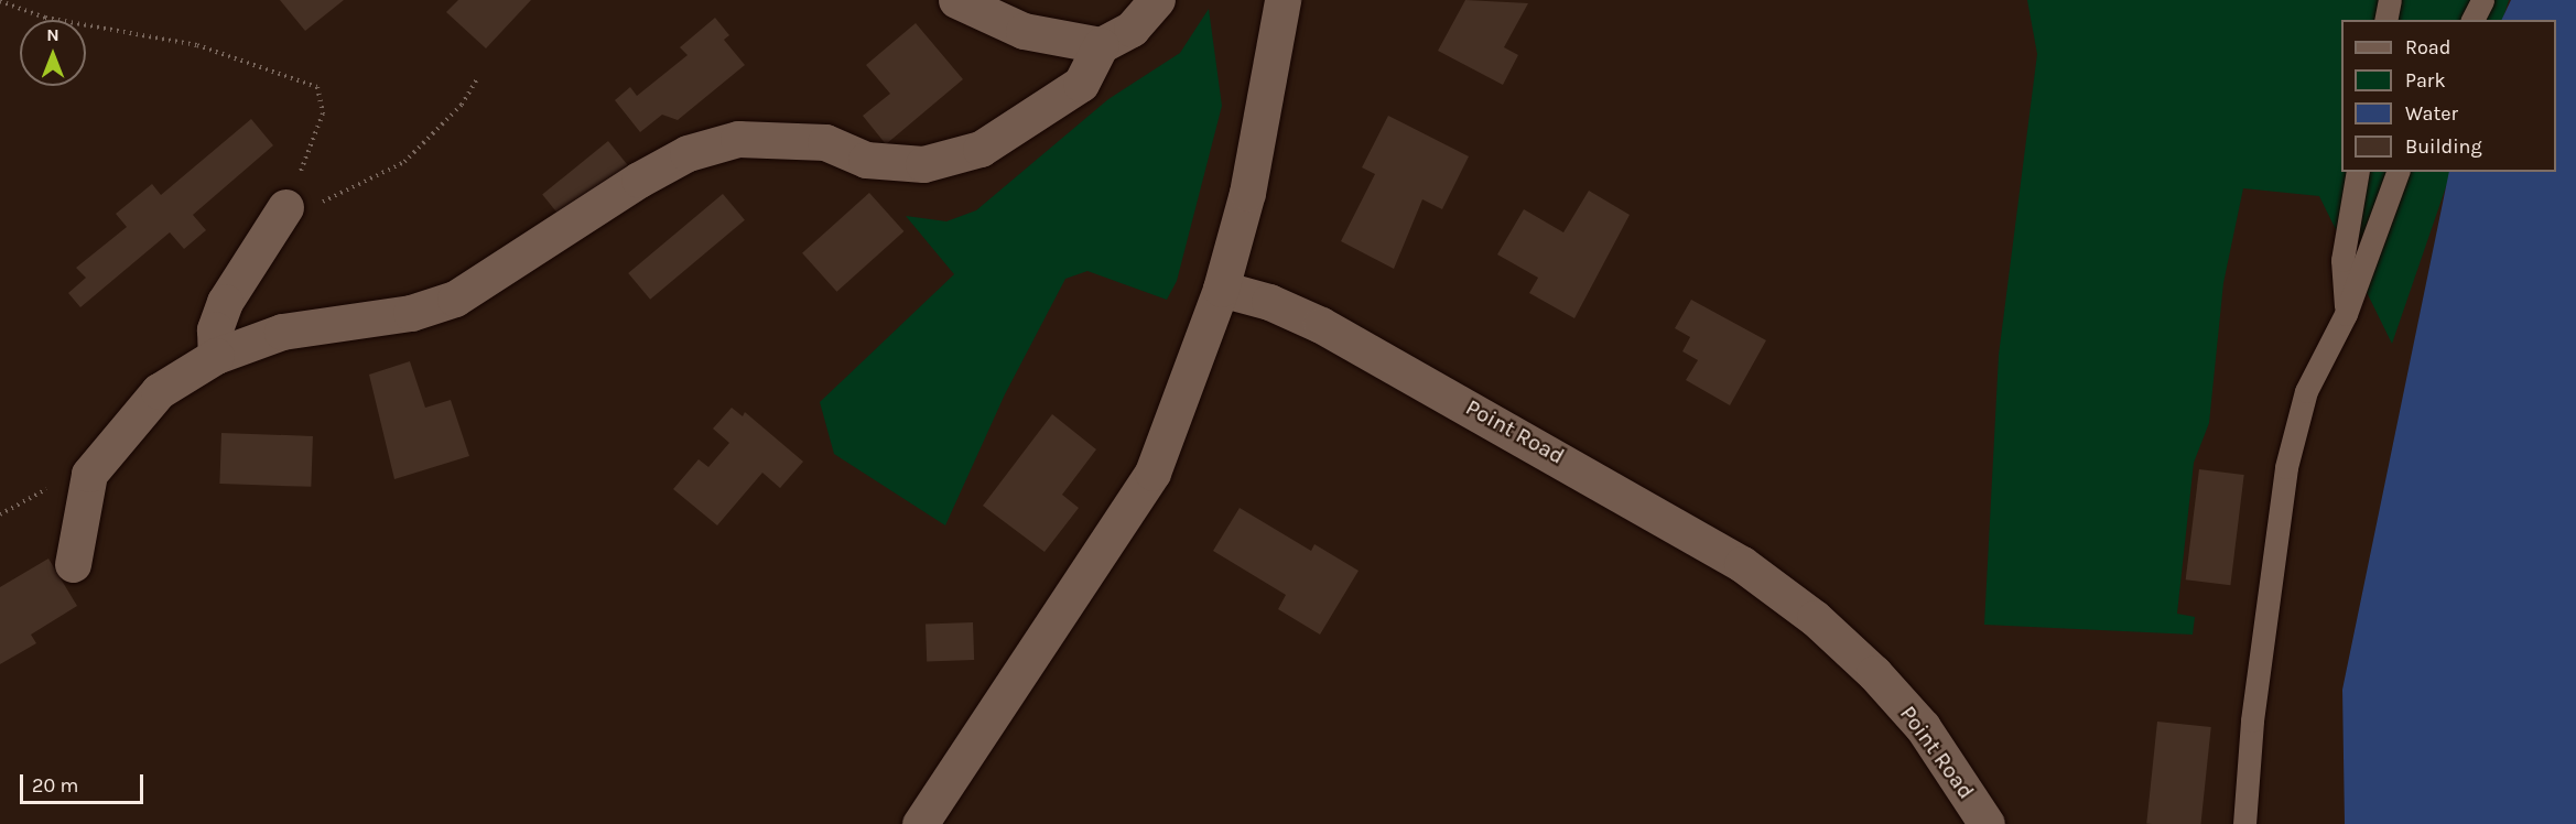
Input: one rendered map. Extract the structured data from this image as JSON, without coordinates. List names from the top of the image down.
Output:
{
  "streets": {
    "street": ["Point Road"]
  },
  "legend": [
    "Road",
    "Park",
    "Water",
    "Building"
  ],
  "scale_bar": "20 m",
  "north": "top"
}
